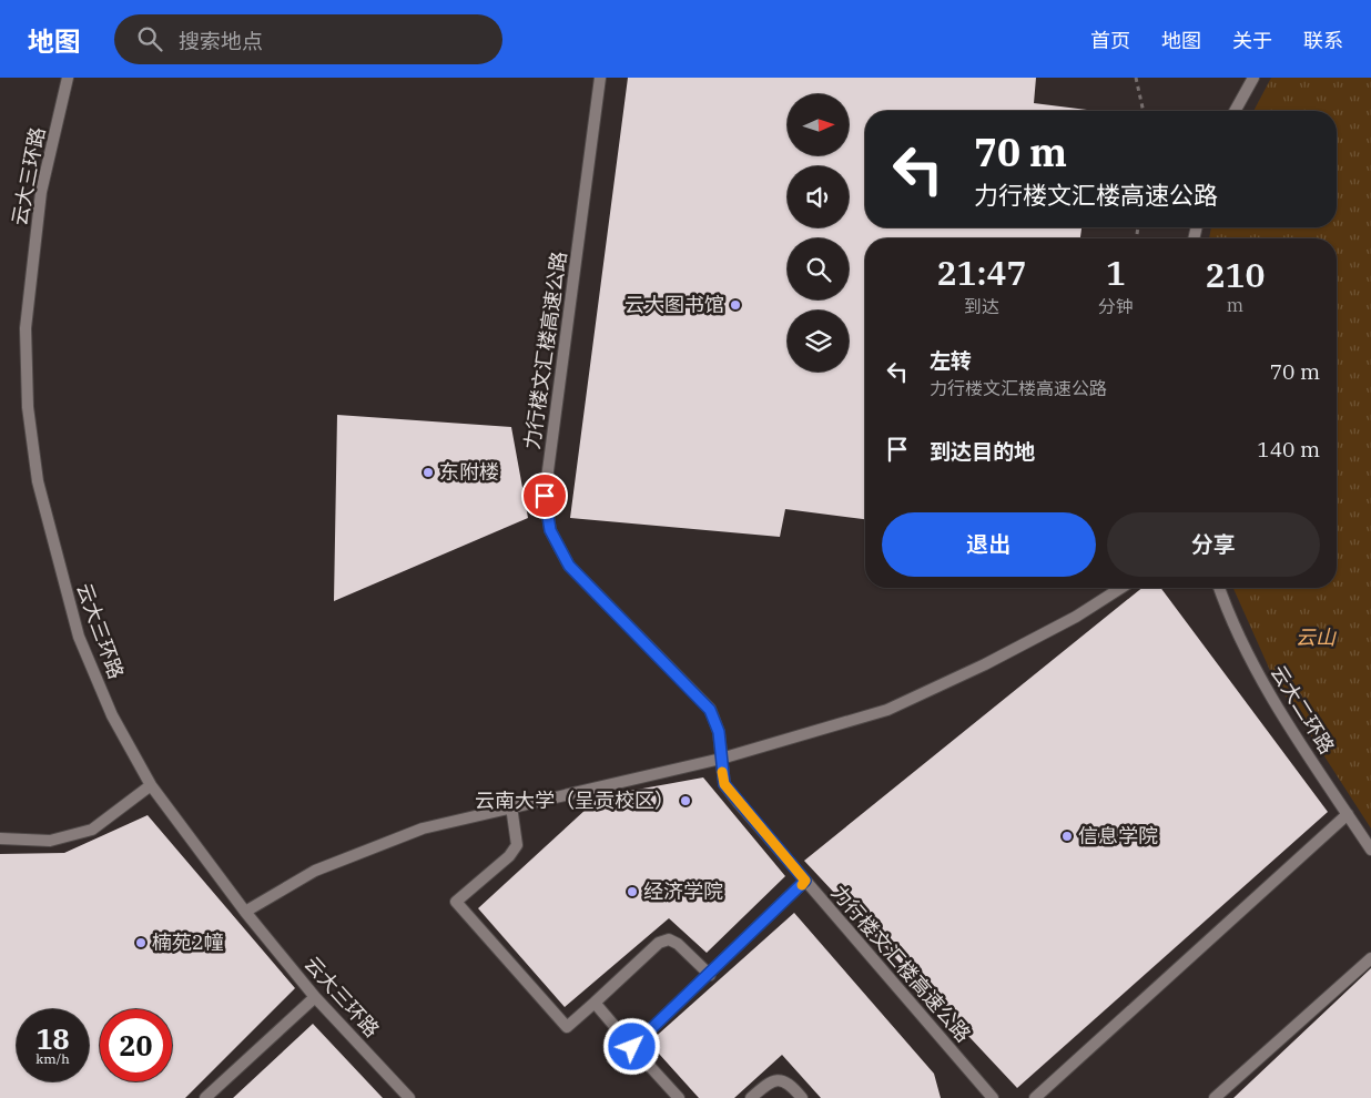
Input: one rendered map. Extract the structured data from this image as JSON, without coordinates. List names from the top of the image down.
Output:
{
  "streets": {
    "lane": ["云大三环路", "力行楼文汇楼高速公路", "云大二环路"]
  },
  "parks": ["云山"],
  "places": [
    "云大图书馆",
    "东附楼",
    "云南大学（呈贡校区）",
    "信息学院",
    "经济学院",
    "楠苑2幢"
  ],
  "north": "right",
  "page": {
    "header": "地图",
    "search": "搜索地点",
    "nav": [
      "首页",
      "地图",
      "关于",
      "联系"
    ],
    "turn": ["70 m", "力行楼文汇楼高速公路"],
    "eta": [
      "21:47",
      "到达",
      "1",
      "分钟",
      "210",
      "m"
    ],
    "list": [
      {
        "name": "左转",
        "note": "力行楼文汇楼高速公路",
        "value": "70 m"
      },
      {
        "name": "到达目的地",
        "value": "140 m"
      }
    ],
    "buttons": ["退出", "分享"],
    "speed": "18 km/h",
    "limit": "20"
  }
}
